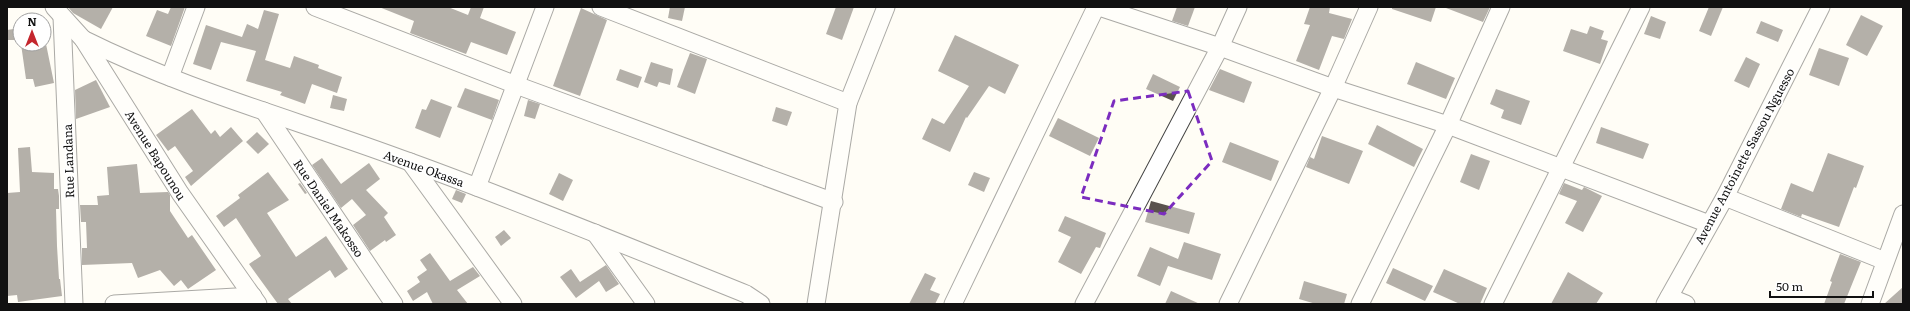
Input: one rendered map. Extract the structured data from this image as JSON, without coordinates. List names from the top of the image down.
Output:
{
  "streets": {
    "street": [
      "Avenue Bapounou",
      "Avenue Antoinette Sassou Nguesso",
      "Rue Landana",
      "Avenue Okassa",
      "Rue Daniel Makosso"
    ]
  },
  "crossings": [
    ["Avenue Bapounou", "Rue Landana"],
    ["Avenue Bapounou", "Avenue Okassa"],
    ["Avenue Okassa", "Rue Daniel Makosso"]
  ],
  "scale_bar": "50 m",
  "north": "top"
}
